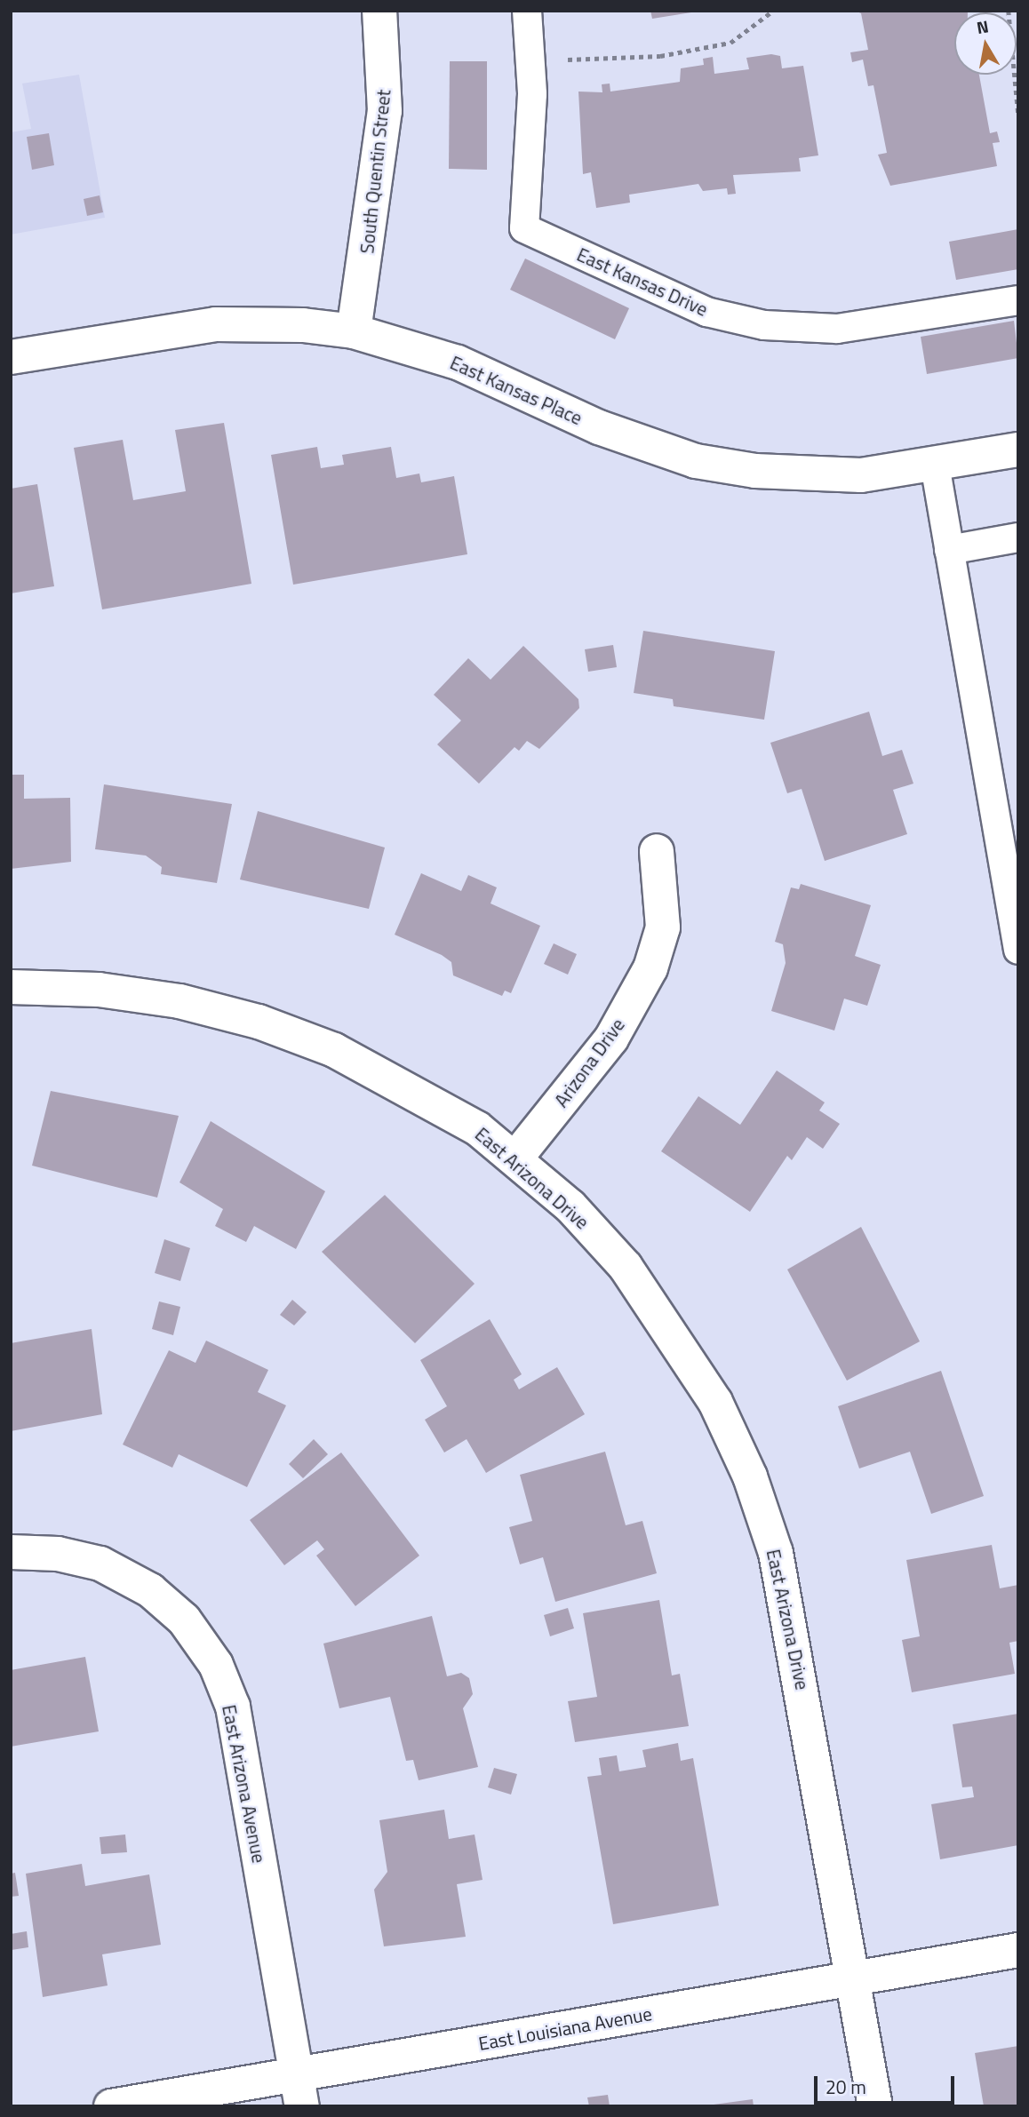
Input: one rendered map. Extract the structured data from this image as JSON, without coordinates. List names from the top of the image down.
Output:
{
  "streets": {
    "street": [
      "South Quentin Street",
      "East Kansas Place",
      "Arizona Drive",
      "East Arizona Drive",
      "East Arizona Avenue",
      "East Louisiana Avenue"
    ],
    "lane": ["East Kansas Drive"]
  },
  "crossings": [
    ["South Quentin Street", "East Kansas Place"],
    ["Arizona Drive", "East Arizona Drive"],
    ["East Arizona Drive", "East Louisiana Avenue"],
    ["East Arizona Avenue", "East Louisiana Avenue"]
  ],
  "scale_bar": "20 m",
  "north": "top"
}
